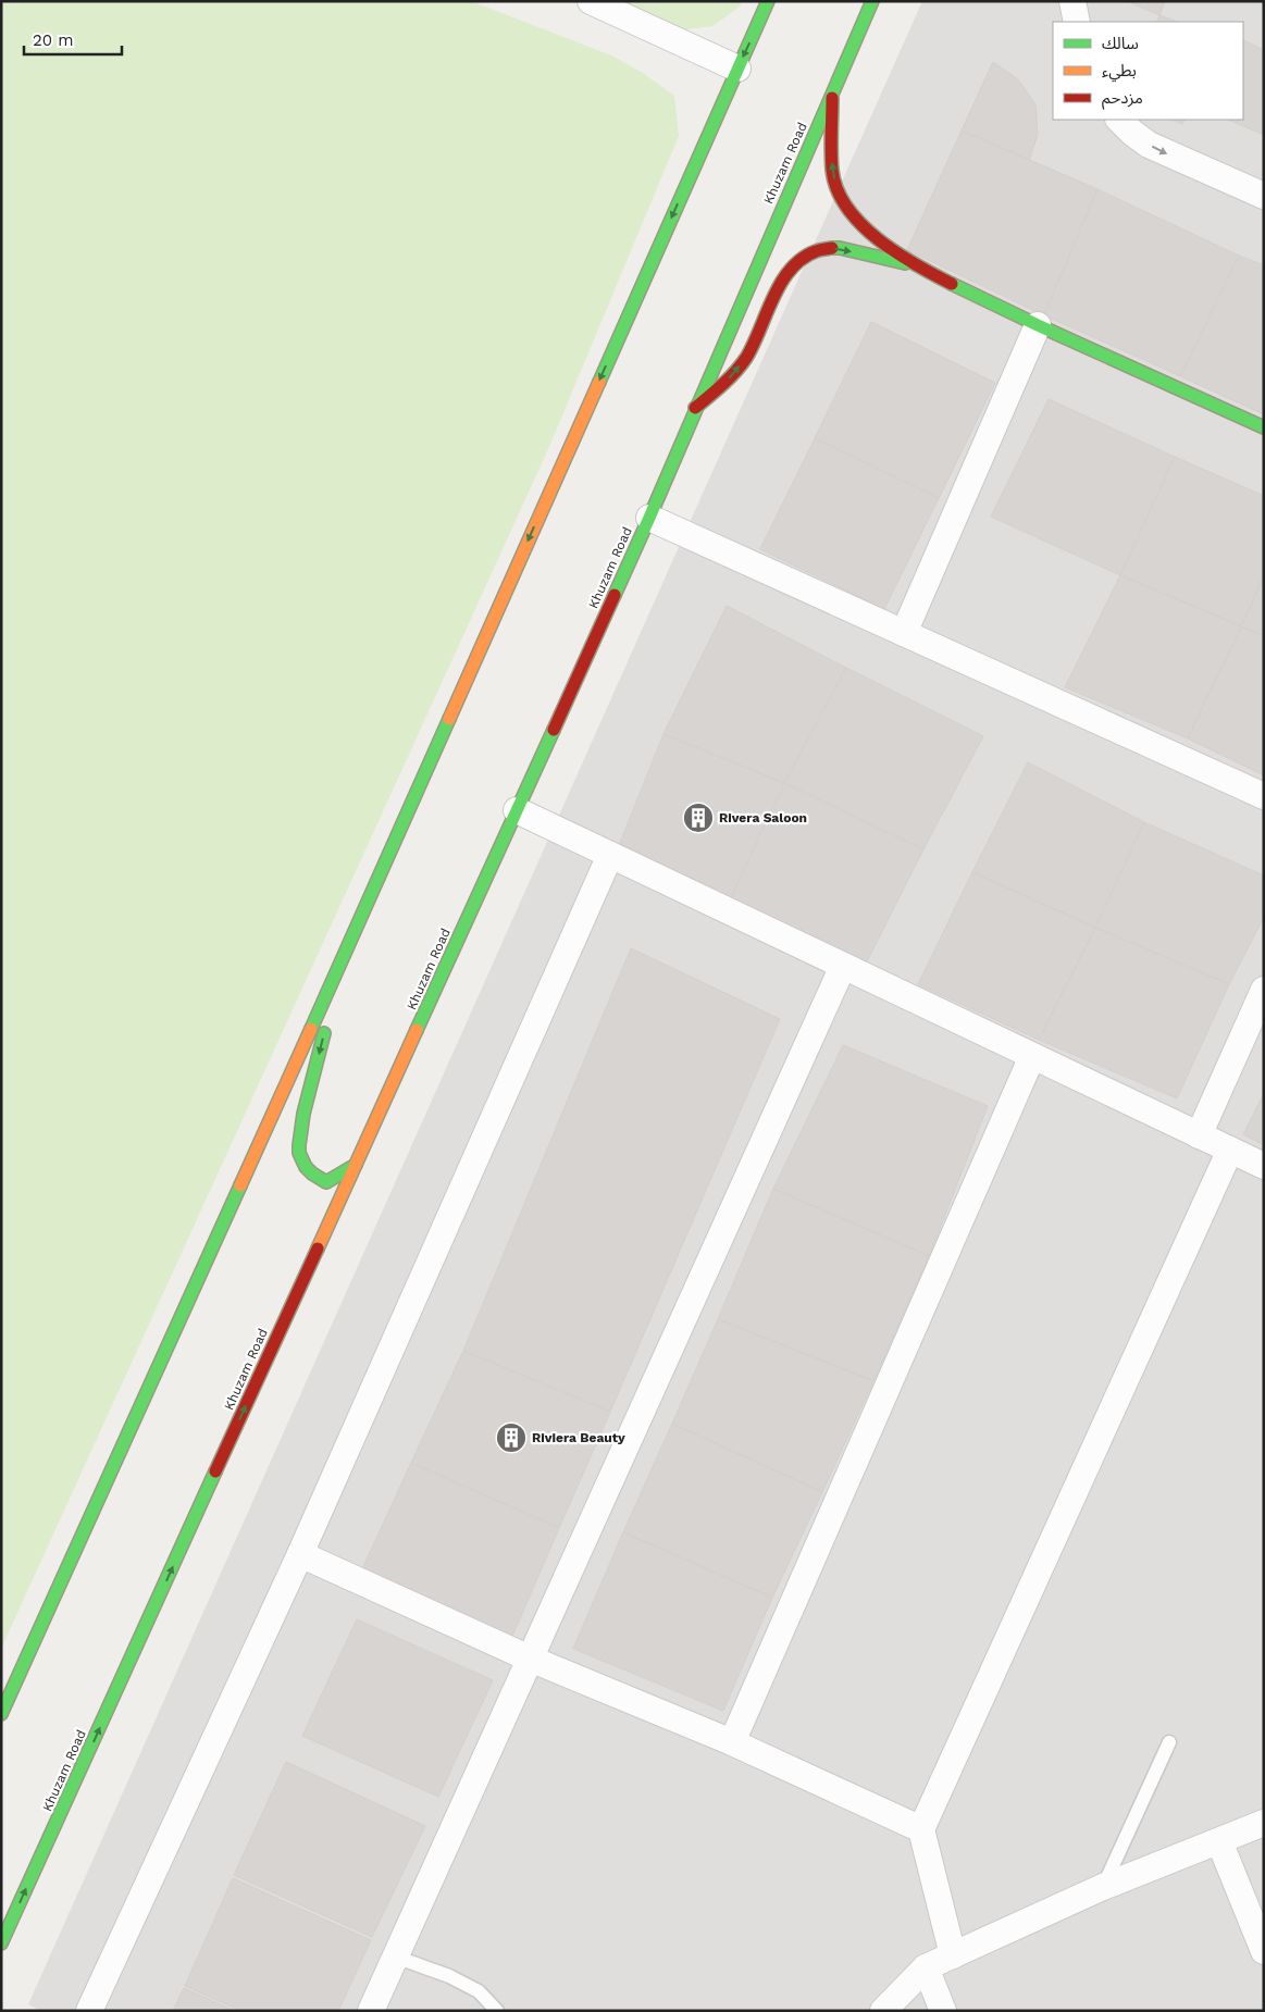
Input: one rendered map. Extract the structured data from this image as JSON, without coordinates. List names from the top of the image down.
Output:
{
  "streets": {
    "main road": ["Khuzam Road"]
  },
  "places": {
    "building": ["Rivera Saloon", "Riviera Beauty"]
  },
  "legend": ["سالك", "بطيء", "مزدحم"],
  "scale_bar": "20 m"
}
